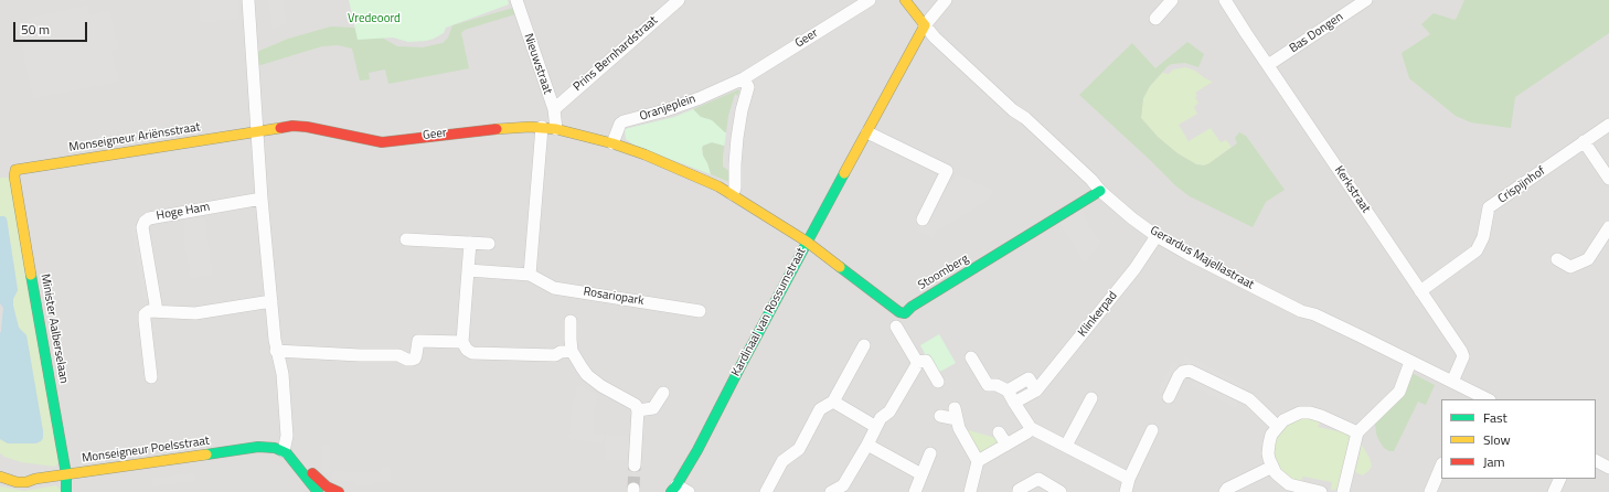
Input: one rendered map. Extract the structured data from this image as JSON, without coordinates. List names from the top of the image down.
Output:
{
  "streets": {
    "street": [
      "Bas Dongen",
      "Geer",
      "Prins Bernhardstraat",
      "Nieuwstraat",
      "Oranjeplein",
      "Monseigneur Ariënsstraat",
      "Crispijnhof",
      "Kerkstraat",
      "Hoge Ham",
      "Gerardus Majellastraat",
      "Stoomberg",
      "Rosariopark",
      "Kardinaal van Rossumstraat",
      "Klinkerpad",
      "Minister Aalberselaan",
      "Monseigneur Poelsstraat"
    ]
  },
  "crossings": [
    ["Bas Dongen", "Kerkstraat"],
    ["Geer", "Nieuwstraat"],
    ["Geer", "Oranjeplein"],
    ["Geer", "Monseigneur Ariënsstraat"],
    ["Prins Bernhardstraat", "Nieuwstraat"],
    ["Monseigneur Ariënsstraat", "Minister Aalberselaan"],
    ["Crispijnhof", "Kerkstraat"],
    ["Kerkstraat", "Gerardus Majellastraat"],
    ["Gerardus Majellastraat", "Stoomberg"],
    ["Gerardus Majellastraat", "Kardinaal van Rossumstraat"],
    ["Gerardus Majellastraat", "Klinkerpad"],
    ["Stoomberg", "Kardinaal van Rossumstraat"],
    ["Minister Aalberselaan", "Monseigneur Poelsstraat"]
  ],
  "parks": ["Vredeoord"],
  "legend": ["Fast", "Slow", "Jam"],
  "scale_bar": "50 m"
}
